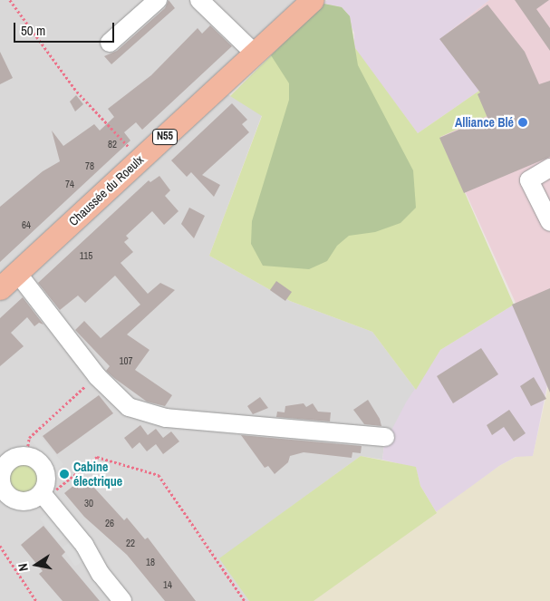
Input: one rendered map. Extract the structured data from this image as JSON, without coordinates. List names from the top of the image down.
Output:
{
  "streets": {
    "main road": ["N55", "Chaussée du Roeulx"]
  },
  "places": ["Alliance Blé", "Cabine électrique"],
  "house_numbers": [
    "82",
    "78",
    "74",
    "64",
    "115",
    "107",
    "30",
    "26",
    "22",
    "18",
    "14"
  ],
  "scale_bar": "50 m",
  "north": "left"
}
